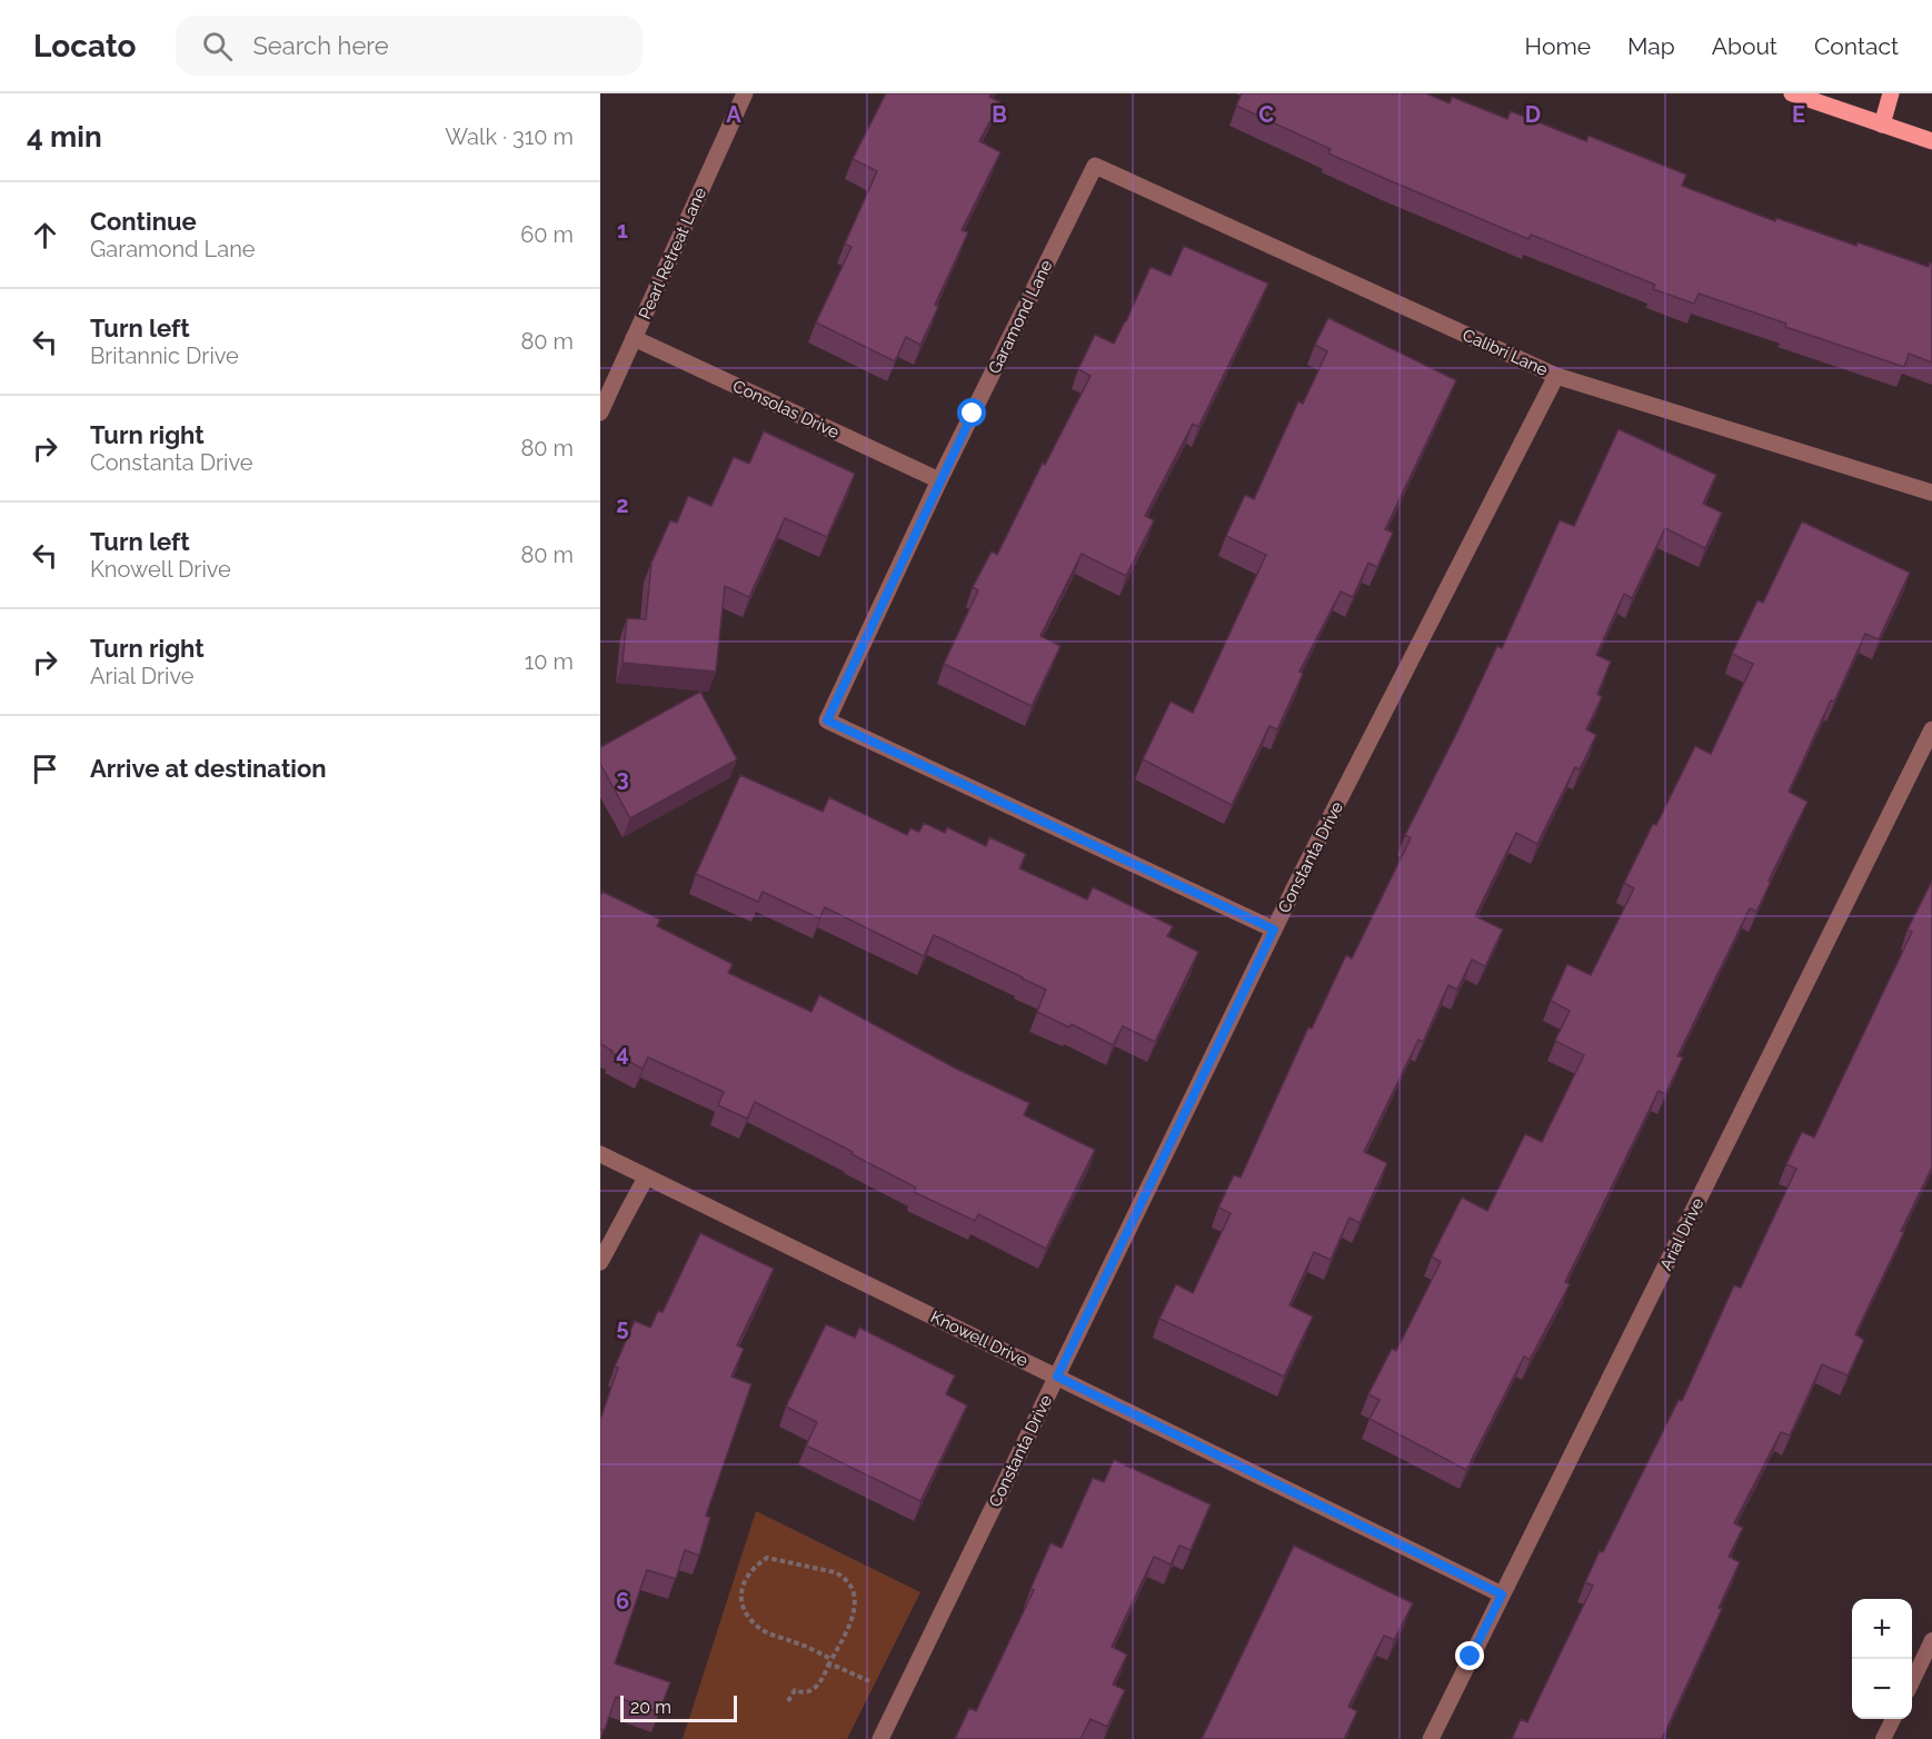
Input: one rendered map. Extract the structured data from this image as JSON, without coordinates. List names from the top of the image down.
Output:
{
  "streets": {
    "street": [
      "Pearl Retreat Lane",
      "Garamond Lane",
      "Calibri Lane",
      "Consolas Drive",
      "Constanta Drive",
      "Arial Drive",
      "Knowell Drive"
    ]
  },
  "crossings": [
    ["Pearl Retreat Lane", "Consolas Drive"],
    ["Garamond Lane", "Calibri Lane"],
    ["Garamond Lane", "Consolas Drive"],
    ["Garamond Lane", "Constanta Drive"],
    ["Calibri Lane", "Constanta Drive"],
    ["Constanta Drive", "Knowell Drive"],
    ["Arial Drive", "Knowell Drive"]
  ],
  "scale_bar": "20 m",
  "page": {
    "header": "Locato",
    "search": "Search here",
    "nav": [
      "Home",
      "Map",
      "About",
      "Contact"
    ],
    "heading": ["4 min", "Walk · 310 m"],
    "list": [
      ["Continue", "Garamond Lane", "60 m"],
      ["Turn left", "Britannic Drive", "80 m"],
      ["Turn right", "Constanta Drive", "80 m"],
      ["Turn left", "Knowell Drive", "80 m"],
      ["Turn right", "Arial Drive", "10 m"],
      "Arrive at destination"
    ],
    "map_buttons": ["+", "−"],
    "scale": "20 m"
  },
  "grid": {
    "columns": [
      "A",
      "B",
      "C",
      "D",
      "E"
    ],
    "rows": [
      "1",
      "2",
      "3",
      "4",
      "5",
      "6"
    ]
  }
}
